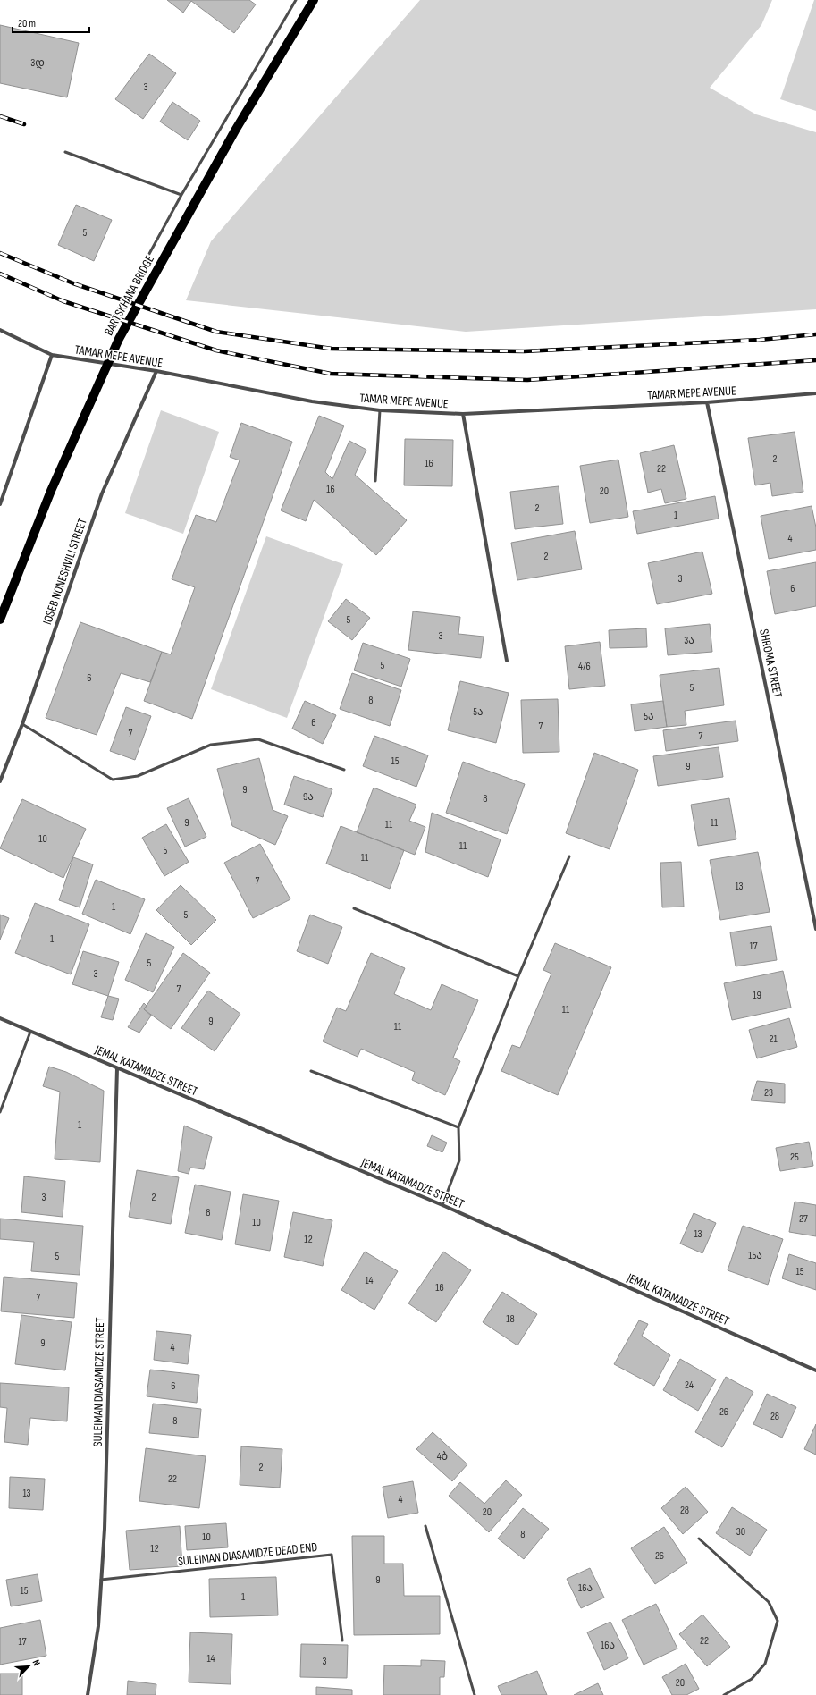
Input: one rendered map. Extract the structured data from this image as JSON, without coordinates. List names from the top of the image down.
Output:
{
  "streets": {
    "main road": ["BARTSKHANA BRIDGE"],
    "street": [
      "TAMAR MEPE AVENUE",
      "IOSEB NONESHVILI STREET",
      "SHROMA STREET",
      "JEMAL KATAMADZE STREET",
      "SULEIMAN DIASAMIDZE STREET"
    ],
    "lane": ["SULEIMAN DIASAMIDZE DEAD END"]
  },
  "crossings": [
    ["TAMAR MEPE AVENUE", "IOSEB NONESHVILI STREET"],
    ["TAMAR MEPE AVENUE", "SHROMA STREET"],
    ["JEMAL KATAMADZE STREET", "SULEIMAN DIASAMIDZE STREET"],
    ["SULEIMAN DIASAMIDZE STREET", "SULEIMAN DIASAMIDZE DEAD END"]
  ],
  "house_numbers": [
    "3დ",
    "3",
    "5",
    "2",
    "16",
    "22",
    "16",
    "20",
    "2",
    "1",
    "4",
    "2",
    "3",
    "6",
    "5",
    "3",
    "3ა",
    "5",
    "4/6",
    "6",
    "5",
    "8",
    "5ა",
    "5ა",
    "6",
    "7",
    "7",
    "7",
    "15",
    "9",
    "9",
    "9ა",
    "8",
    "9",
    "11",
    "11",
    "10",
    "11",
    "5",
    "11",
    "7",
    "13",
    "1",
    "5",
    "1",
    "17",
    "5",
    "3",
    "7",
    "19",
    "11",
    "9",
    "11",
    "21",
    "23",
    "1",
    "25",
    "3",
    "2",
    "8",
    "27",
    "10",
    "13",
    "12",
    "15ა",
    "5",
    "15",
    "14",
    "16",
    "7",
    "18",
    "9",
    "4",
    "24",
    "6",
    "26",
    "28",
    "8",
    "4ბ",
    "2",
    "22",
    "13",
    "4",
    "28",
    "20",
    "30",
    "8",
    "10",
    "12",
    "26",
    "9",
    "16ა",
    "15",
    "1",
    "22",
    "17",
    "16ა",
    "14",
    "3",
    "20"
  ],
  "scale_bar": "20 m",
  "north": "top right"
}
